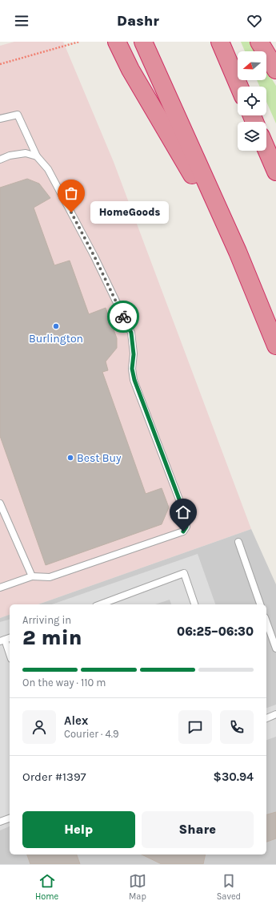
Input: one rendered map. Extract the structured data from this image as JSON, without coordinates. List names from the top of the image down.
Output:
{
  "places": ["HomeGoods", "Burlington", "Best Buy"],
  "north": "left",
  "page": {
    "header": "Dashr",
    "bubble": "HomeGoods",
    "heading": ["2 min", "Arriving in", "06:25–06:30"],
    "panel": [
      "Alex",
      "Courier · 4.9",
      "Order #1397",
      "$30.94"
    ],
    "bar": "On the way · 110 m",
    "buttons": ["Help", "Share"],
    "tabs": ["Home", "Map", "Saved"]
  }
}
